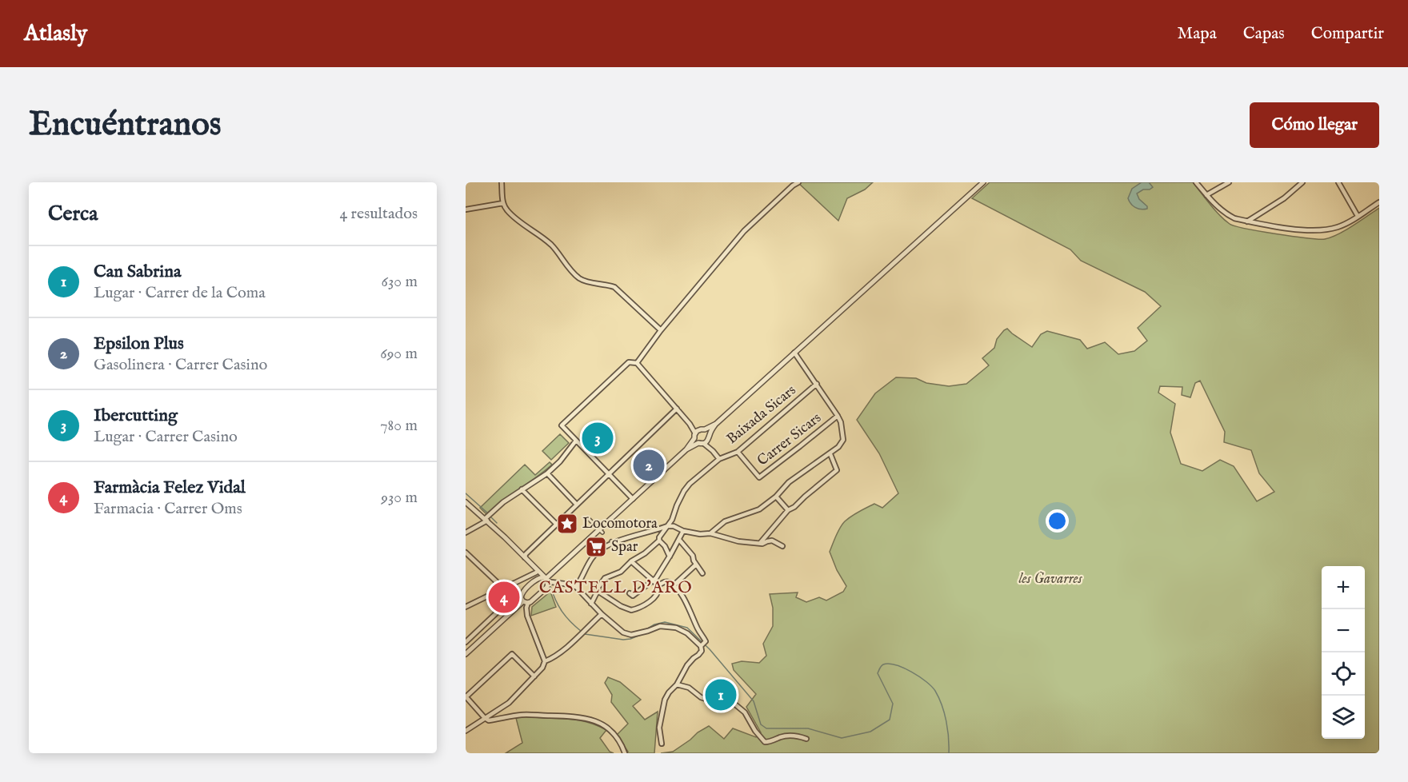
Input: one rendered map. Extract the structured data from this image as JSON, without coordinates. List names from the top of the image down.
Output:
{
  "streets": {
    "street": ["Baixada Sicars", "Carrer Sicars"]
  },
  "crossings": [
    ["Baixada Sicars", "Carrer Sicars"]
  ],
  "districts": ["CASTELL D'ARO"],
  "parks": ["les Gavarres"],
  "places": {
    "place": ["Locomotora"],
    "supermarket": ["Spar"]
  },
  "page": {
    "header": "Atlasly",
    "nav": ["Mapa", "Capas", "Compartir"],
    "buttons": "Cómo llegar",
    "title": "Encuéntranos",
    "heading": ["Cerca", "4 resultados"],
    "list": [
      {
        "mark": "1",
        "name": "Can Sabrina",
        "note": "Lugar · Carrer de la Coma",
        "value": "630 m"
      },
      {
        "mark": "2",
        "name": "Epsilon Plus",
        "note": "Gasolinera · Carrer Casino",
        "value": "690 m"
      },
      {
        "mark": "3",
        "name": "Ibercutting",
        "note": "Lugar · Carrer Casino",
        "value": "780 m"
      },
      {
        "mark": "4",
        "name": "Farmàcia Felez Vidal",
        "note": "Farmacia · Carrer Oms",
        "value": "930 m"
      }
    ],
    "pins": [
      "3",
      "2",
      "4",
      "1"
    ],
    "map_buttons": ["+", "−"]
  }
}
